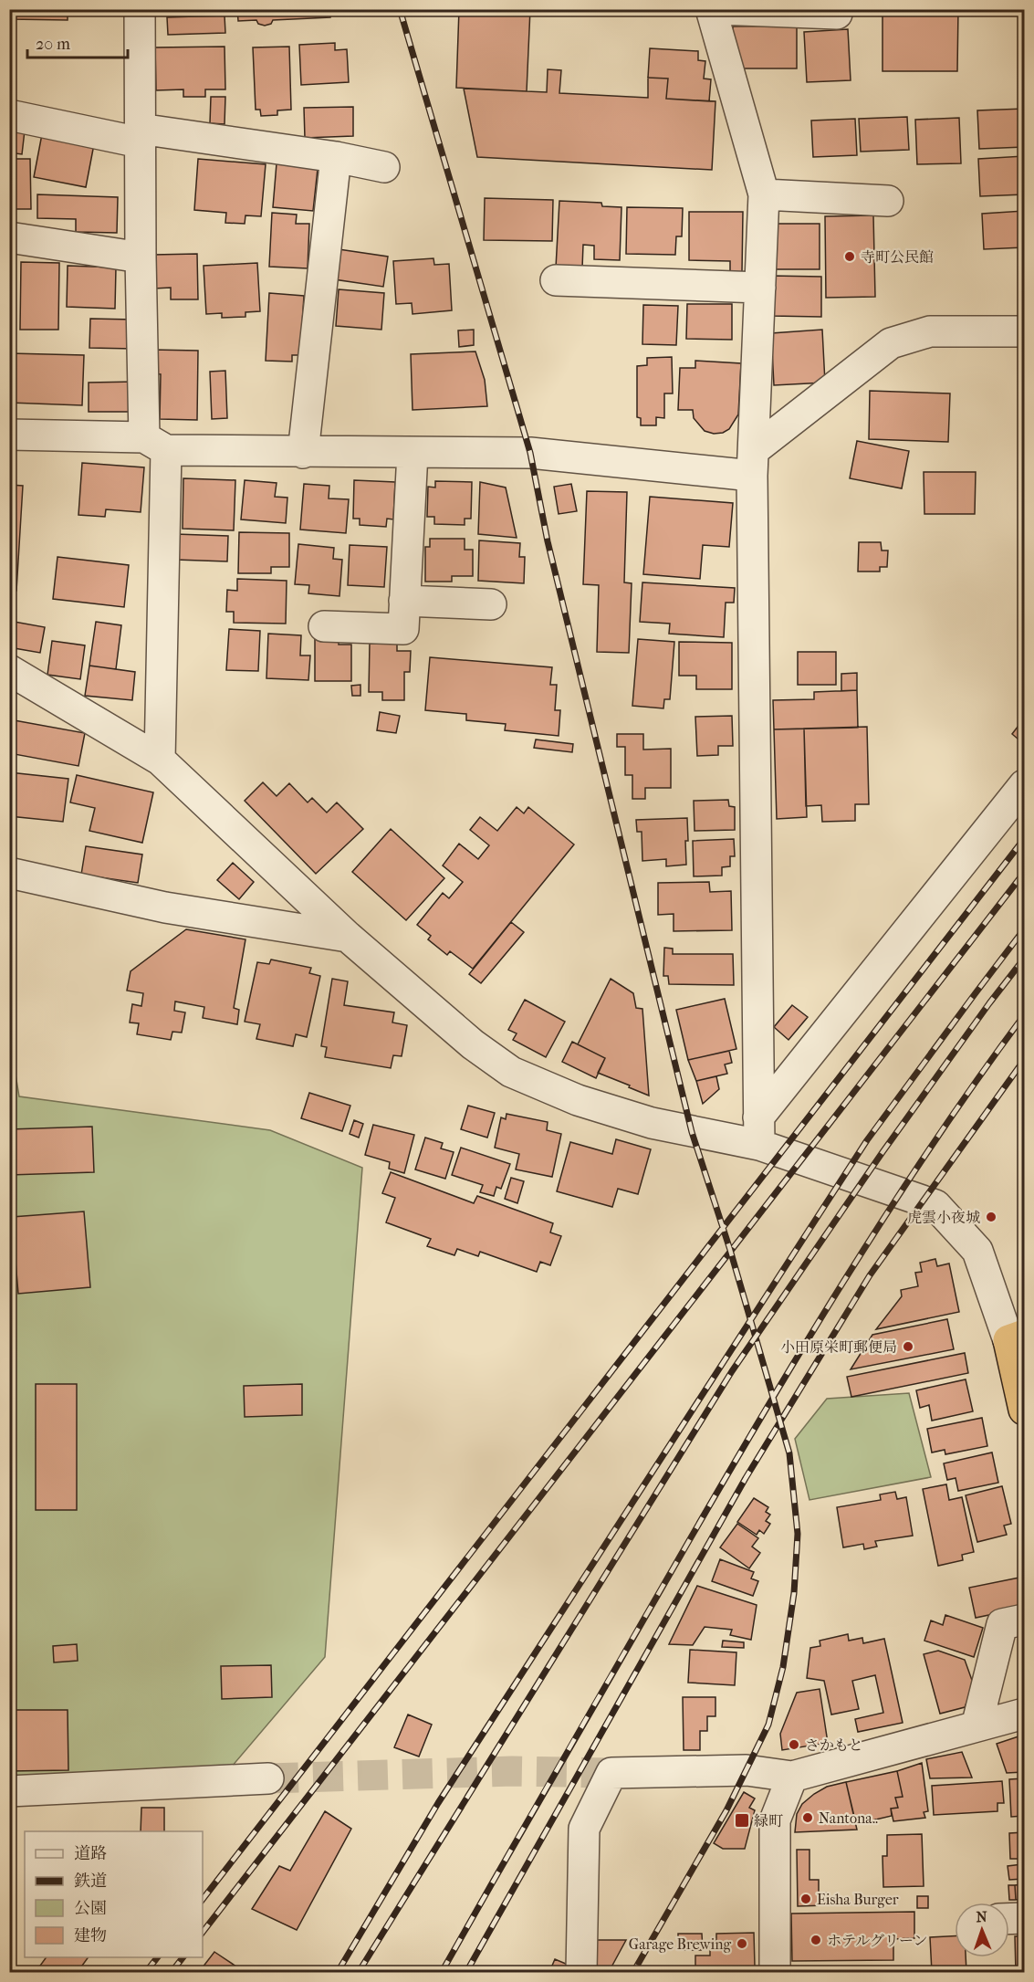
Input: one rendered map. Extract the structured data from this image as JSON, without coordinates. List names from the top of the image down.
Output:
{
  "places": {
    "other": [
      "寺町公民館",
      "虎雲小夜城",
      "小田原栄町郵便局",
      "さかもと",
      "Nantona..",
      "Eisha Burger",
      "ホテルグリーン",
      "Garage Brewing"
    ],
    "transit": ["緑町"]
  },
  "legend": [
    "道路",
    "鉄道",
    "公園",
    "建物"
  ],
  "scale_bar": "20 m",
  "north": "top"
}
